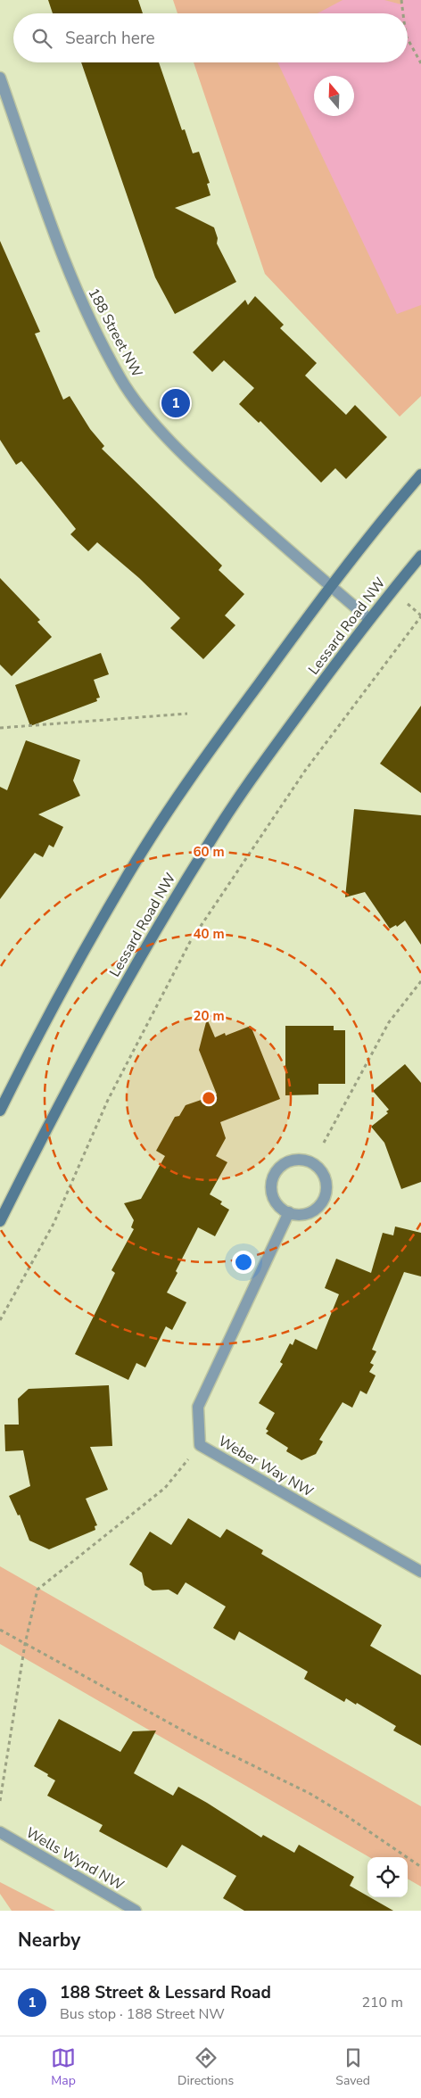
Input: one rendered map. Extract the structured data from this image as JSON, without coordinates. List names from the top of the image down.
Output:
{
  "streets": {
    "main road": ["Lessard Road NW"],
    "street": ["188 Street NW", "Weber Way NW", "Wells Wynd NW"]
  },
  "crossings": [
    ["188 Street NW", "Lessard Road NW"]
  ],
  "north": "top",
  "page": {
    "search": "Search here",
    "pins": "1",
    "heading": "Nearby",
    "list": [
      {
        "mark": "1",
        "name": "188 Street & Lessard Road",
        "note": "Bus stop · 188 Street NW",
        "value": "210 m"
      }
    ],
    "nav": ["Map", "Directions", "Saved"]
  },
  "rings": ["60 m", "40 m", "20 m"]
}
